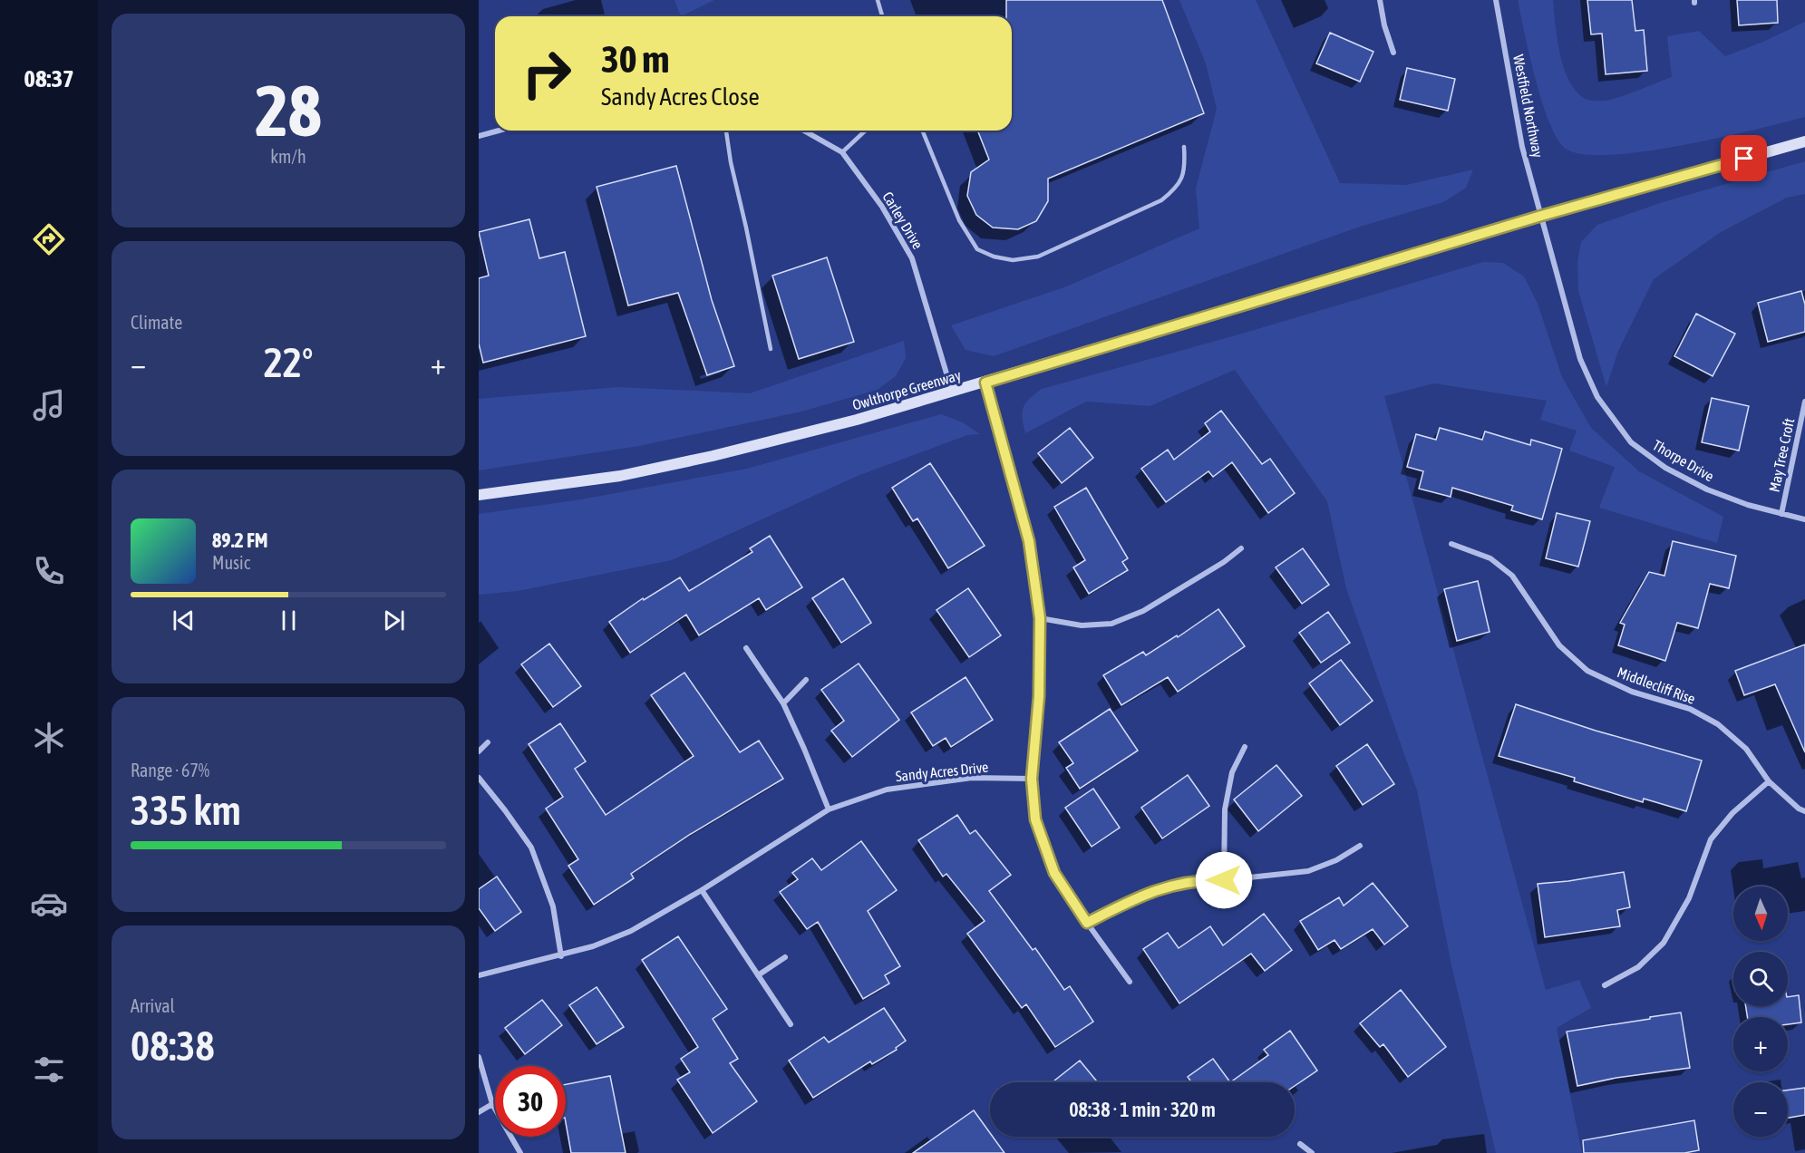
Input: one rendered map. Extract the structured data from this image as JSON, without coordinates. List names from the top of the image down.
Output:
{
  "streets": {
    "street": [
      "Westfield Northway",
      "Carley Drive",
      "Owlthorpe Greenway",
      "May Tree Croft",
      "Thorpe Drive",
      "Middlecliff Rise",
      "Sandy Acres Drive"
    ]
  },
  "crossings": [
    ["Westfield Northway", "Owlthorpe Greenway"],
    ["Westfield Northway", "Thorpe Drive"],
    ["Carley Drive", "Owlthorpe Greenway"],
    ["Owlthorpe Greenway", "Thorpe Drive"],
    ["May Tree Croft", "Thorpe Drive"]
  ],
  "north": "bottom",
  "page": {
    "tabs": "08:37",
    "tile": [
      ["28", "km/h"],
      "Climate",
      ["Range · 67%", "335 km"],
      ["Arrival", "08:38"]
    ],
    "turn": ["30 m", "Sandy Acres Close"],
    "heat": ["−", "22°", "+"],
    "song": ["89.2 FM", "Music"],
    "map_buttons": ["+", "−"],
    "limit": "30",
    "trip": "08:38 · 1 min · 320 m"
  }
}
